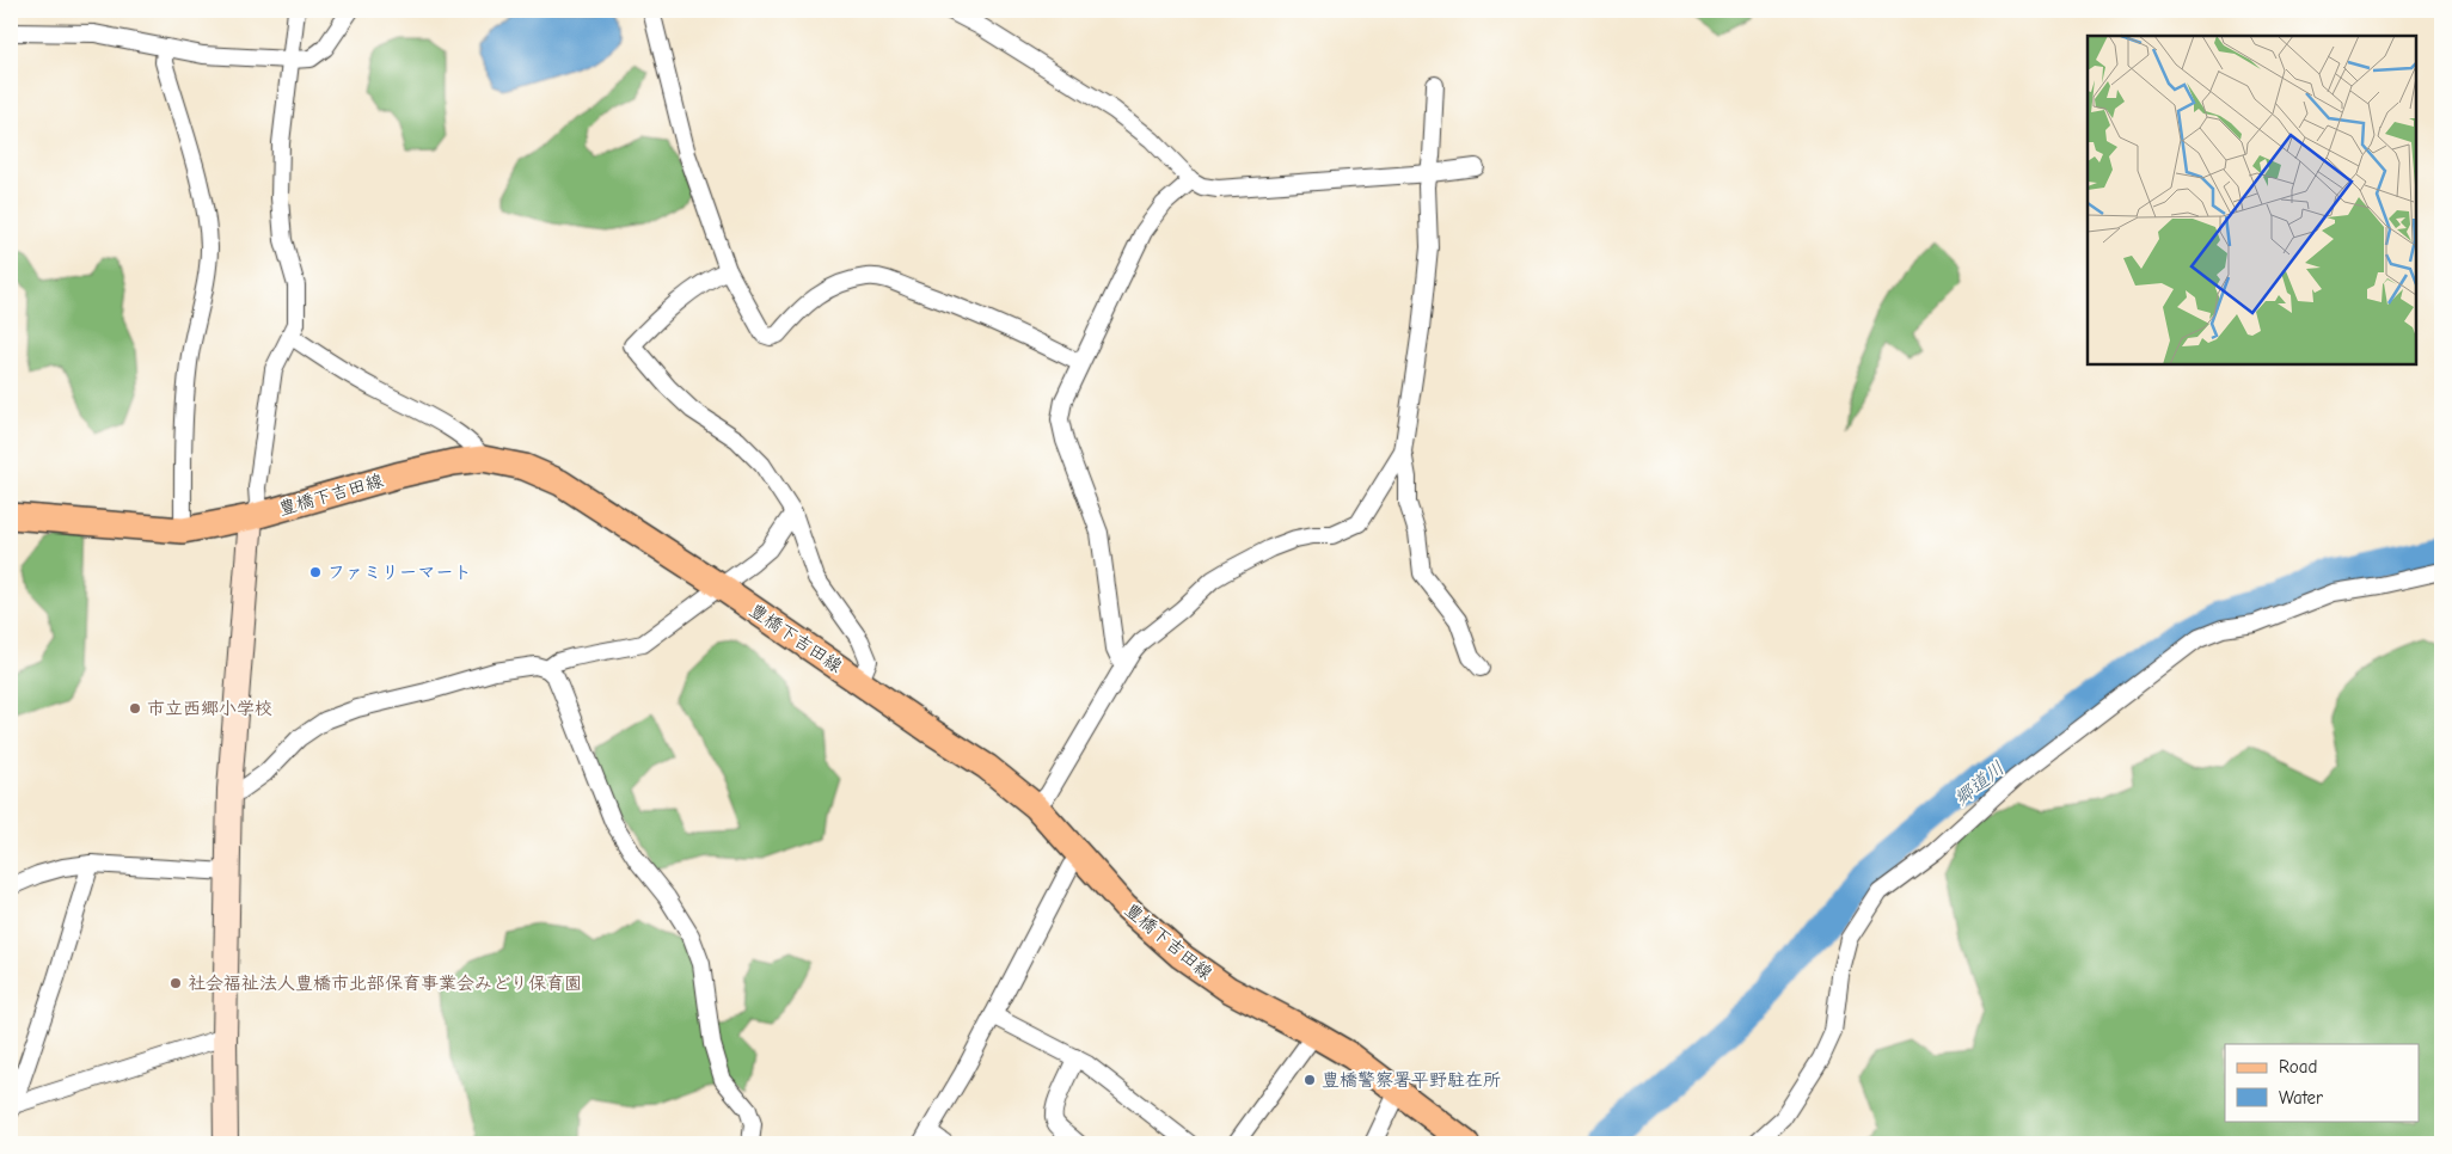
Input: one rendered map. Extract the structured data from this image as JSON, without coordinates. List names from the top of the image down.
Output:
{
  "streets": {
    "main road": ["豊橋下吉田線"]
  },
  "water": ["郷道川"],
  "places": [
    "ファミリーマート",
    "市立西郷小学校",
    "社会福祉法人豊橋市北部保育事業会みどり保育園",
    "豊橋警察署平野駐在所"
  ],
  "legend": ["Road", "Water"]
}
